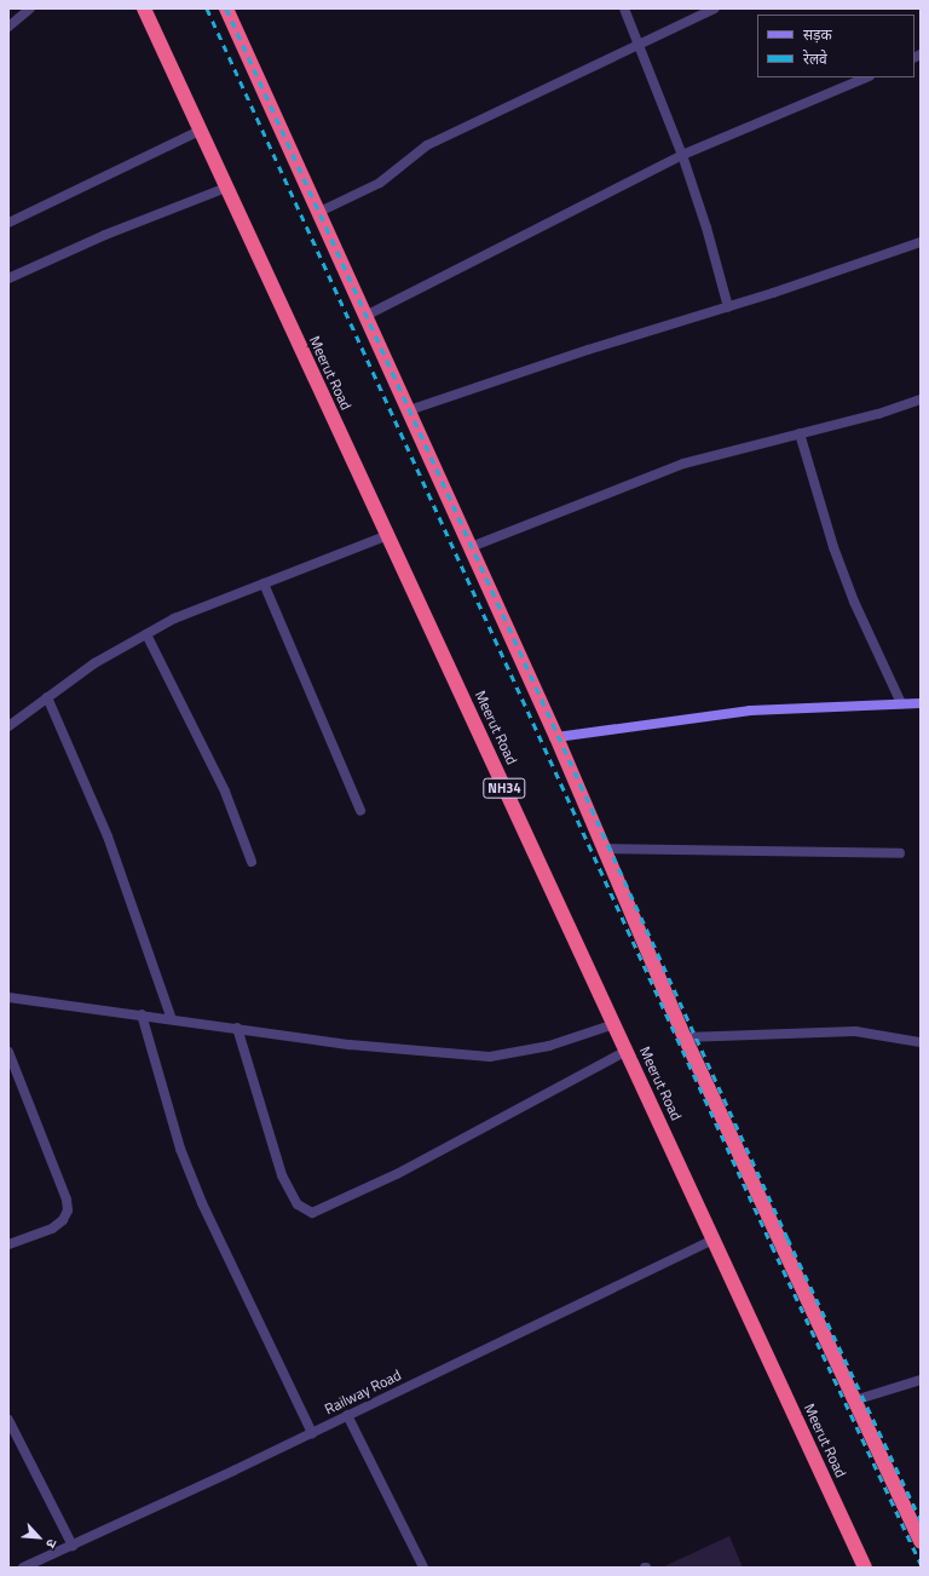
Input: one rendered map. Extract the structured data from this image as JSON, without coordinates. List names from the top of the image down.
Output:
{
  "streets": {
    "highway": ["Meerut Road", "NH34"],
    "street": ["Railway Road"]
  },
  "crossings": [
    ["Meerut Road", "Railway Road"]
  ],
  "legend": ["सड़क", "रेलवे"],
  "north": "bottom right"
}
